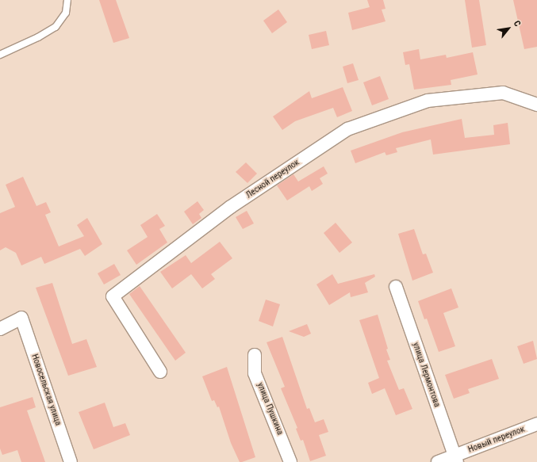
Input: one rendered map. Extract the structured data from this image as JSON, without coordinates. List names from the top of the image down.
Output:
{
  "streets": {
    "street": [
      "Лесной переулок",
      "улица Лермонтова",
      "Новосельская улица",
      "улица Пушкина",
      "Новый переулок"
    ]
  },
  "crossings": [
    ["улица Лермонтова", "Новый переулок"]
  ],
  "north": "top right"
}
